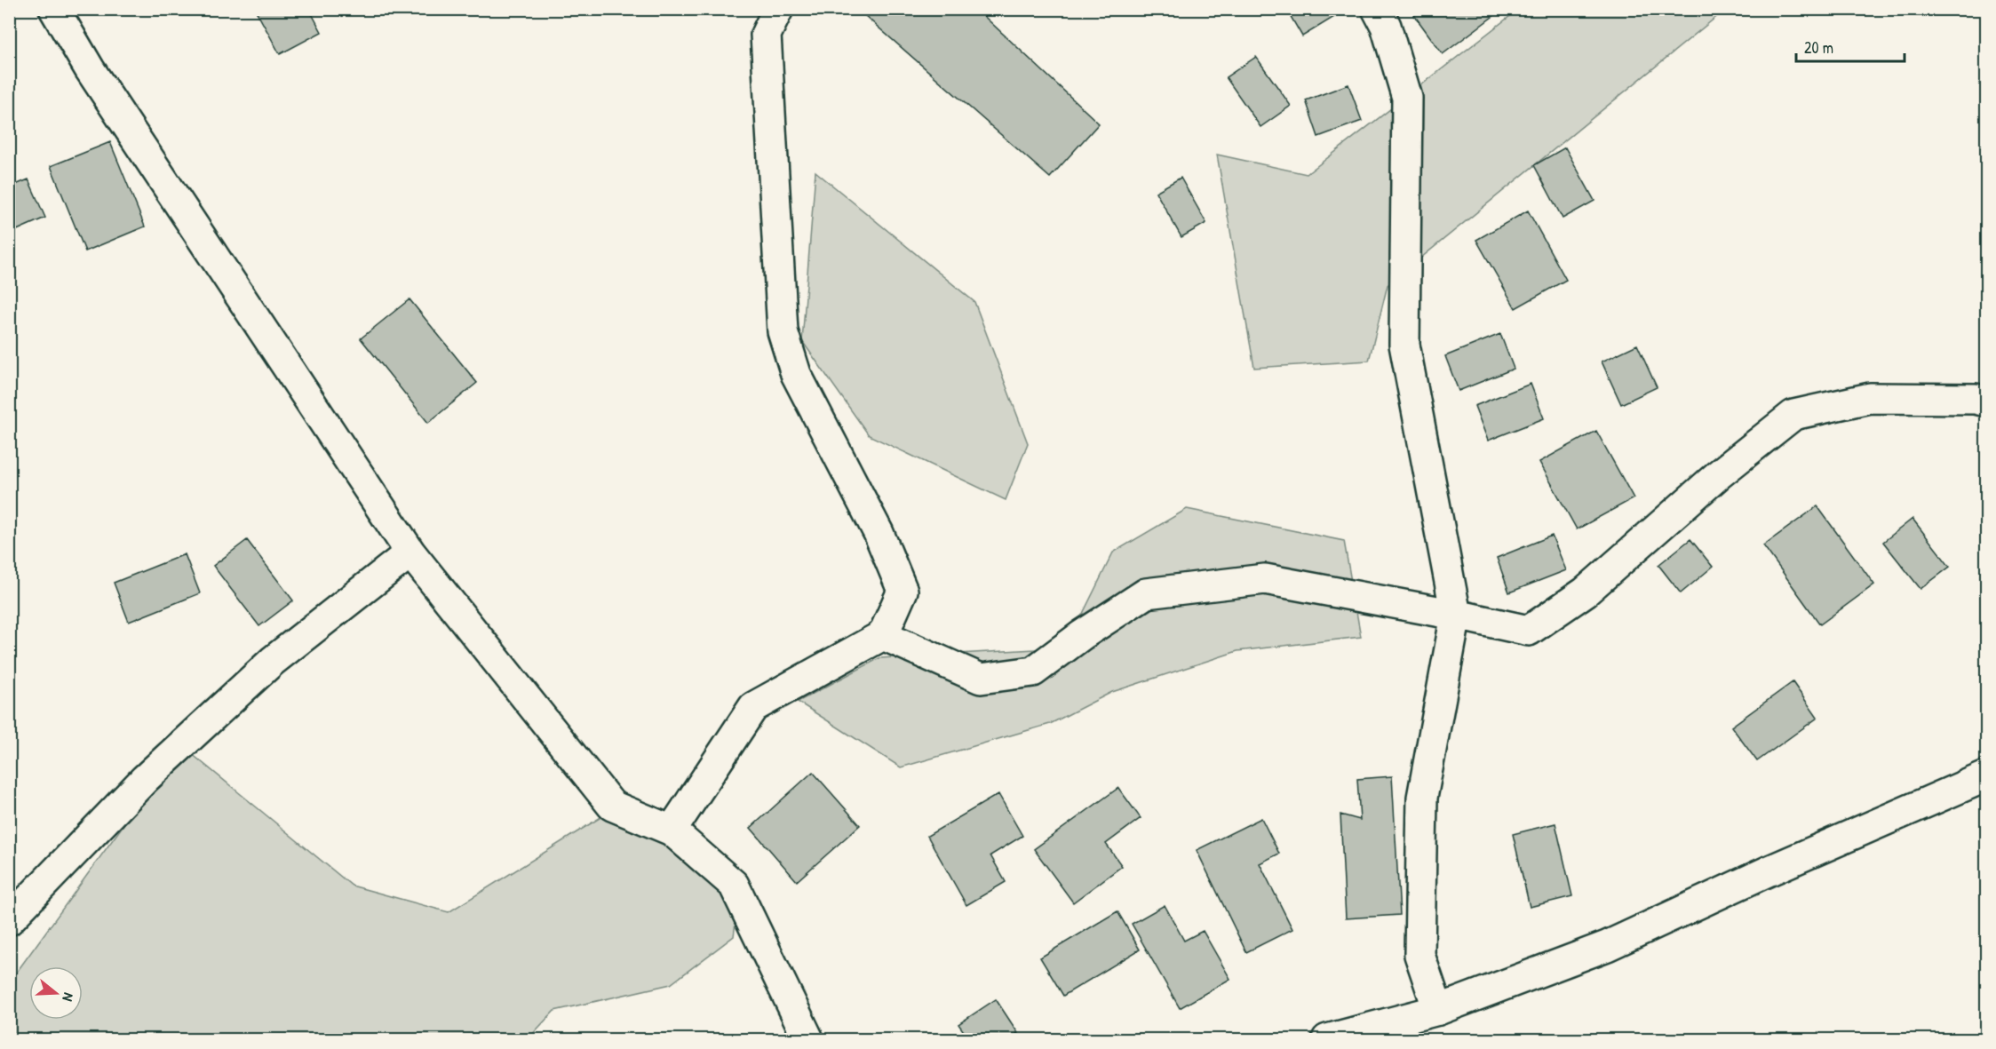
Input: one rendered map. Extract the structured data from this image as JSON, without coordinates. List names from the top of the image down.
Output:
{
  "scale_bar": "20 m",
  "north": "right"
}
